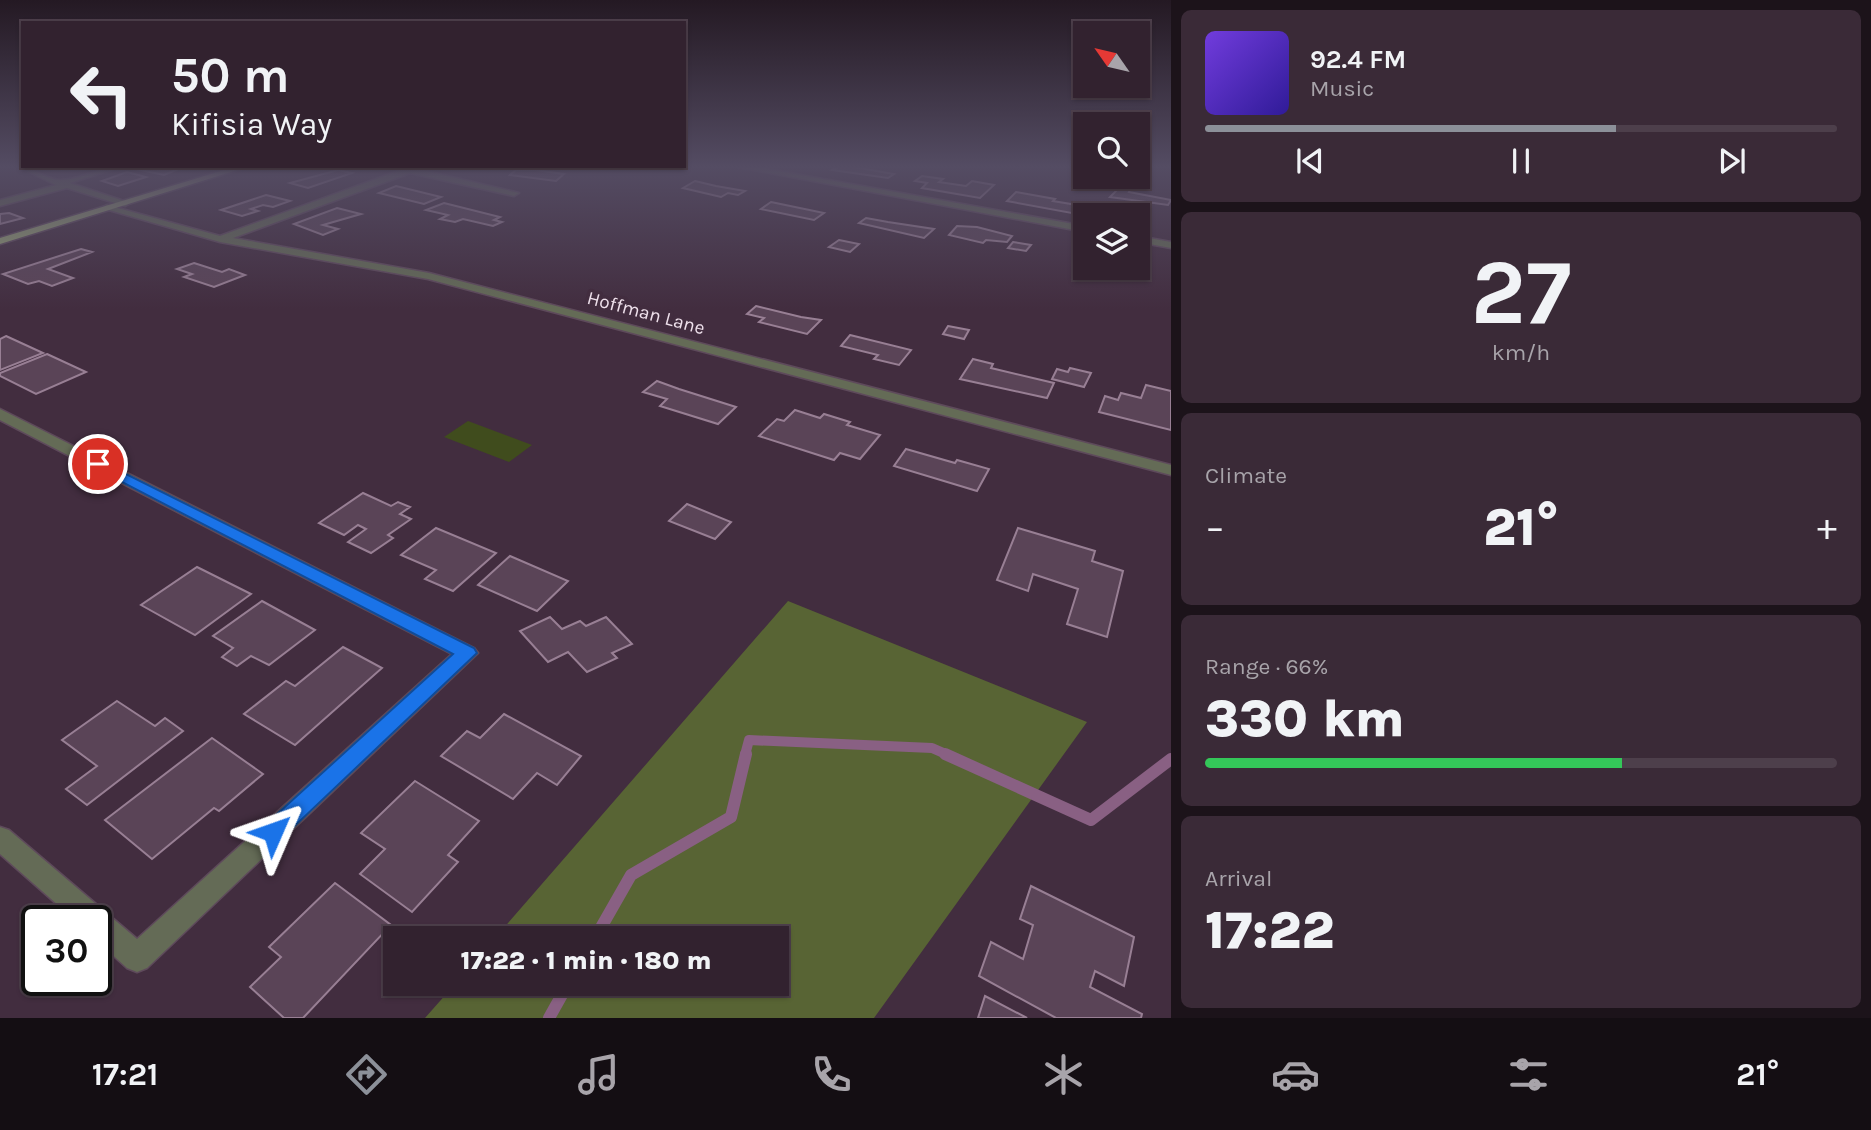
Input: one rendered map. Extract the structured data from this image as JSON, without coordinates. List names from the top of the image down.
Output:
{
  "streets": {
    "street": ["Hoffman Lane"]
  },
  "north": "top left",
  "page": {
    "turn": ["50 m", "Kifisia Way"],
    "song": ["92.4 FM", "Music"],
    "tile": [
      ["27", "km/h"],
      "Climate",
      ["Range · 66%", "330 km"],
      ["Arrival", "17:22"]
    ],
    "heat": ["−", "21°", "+"],
    "limit": "30",
    "trip": "17:22 · 1 min · 180 m",
    "tabs": ["17:21", "21°"]
  }
}
